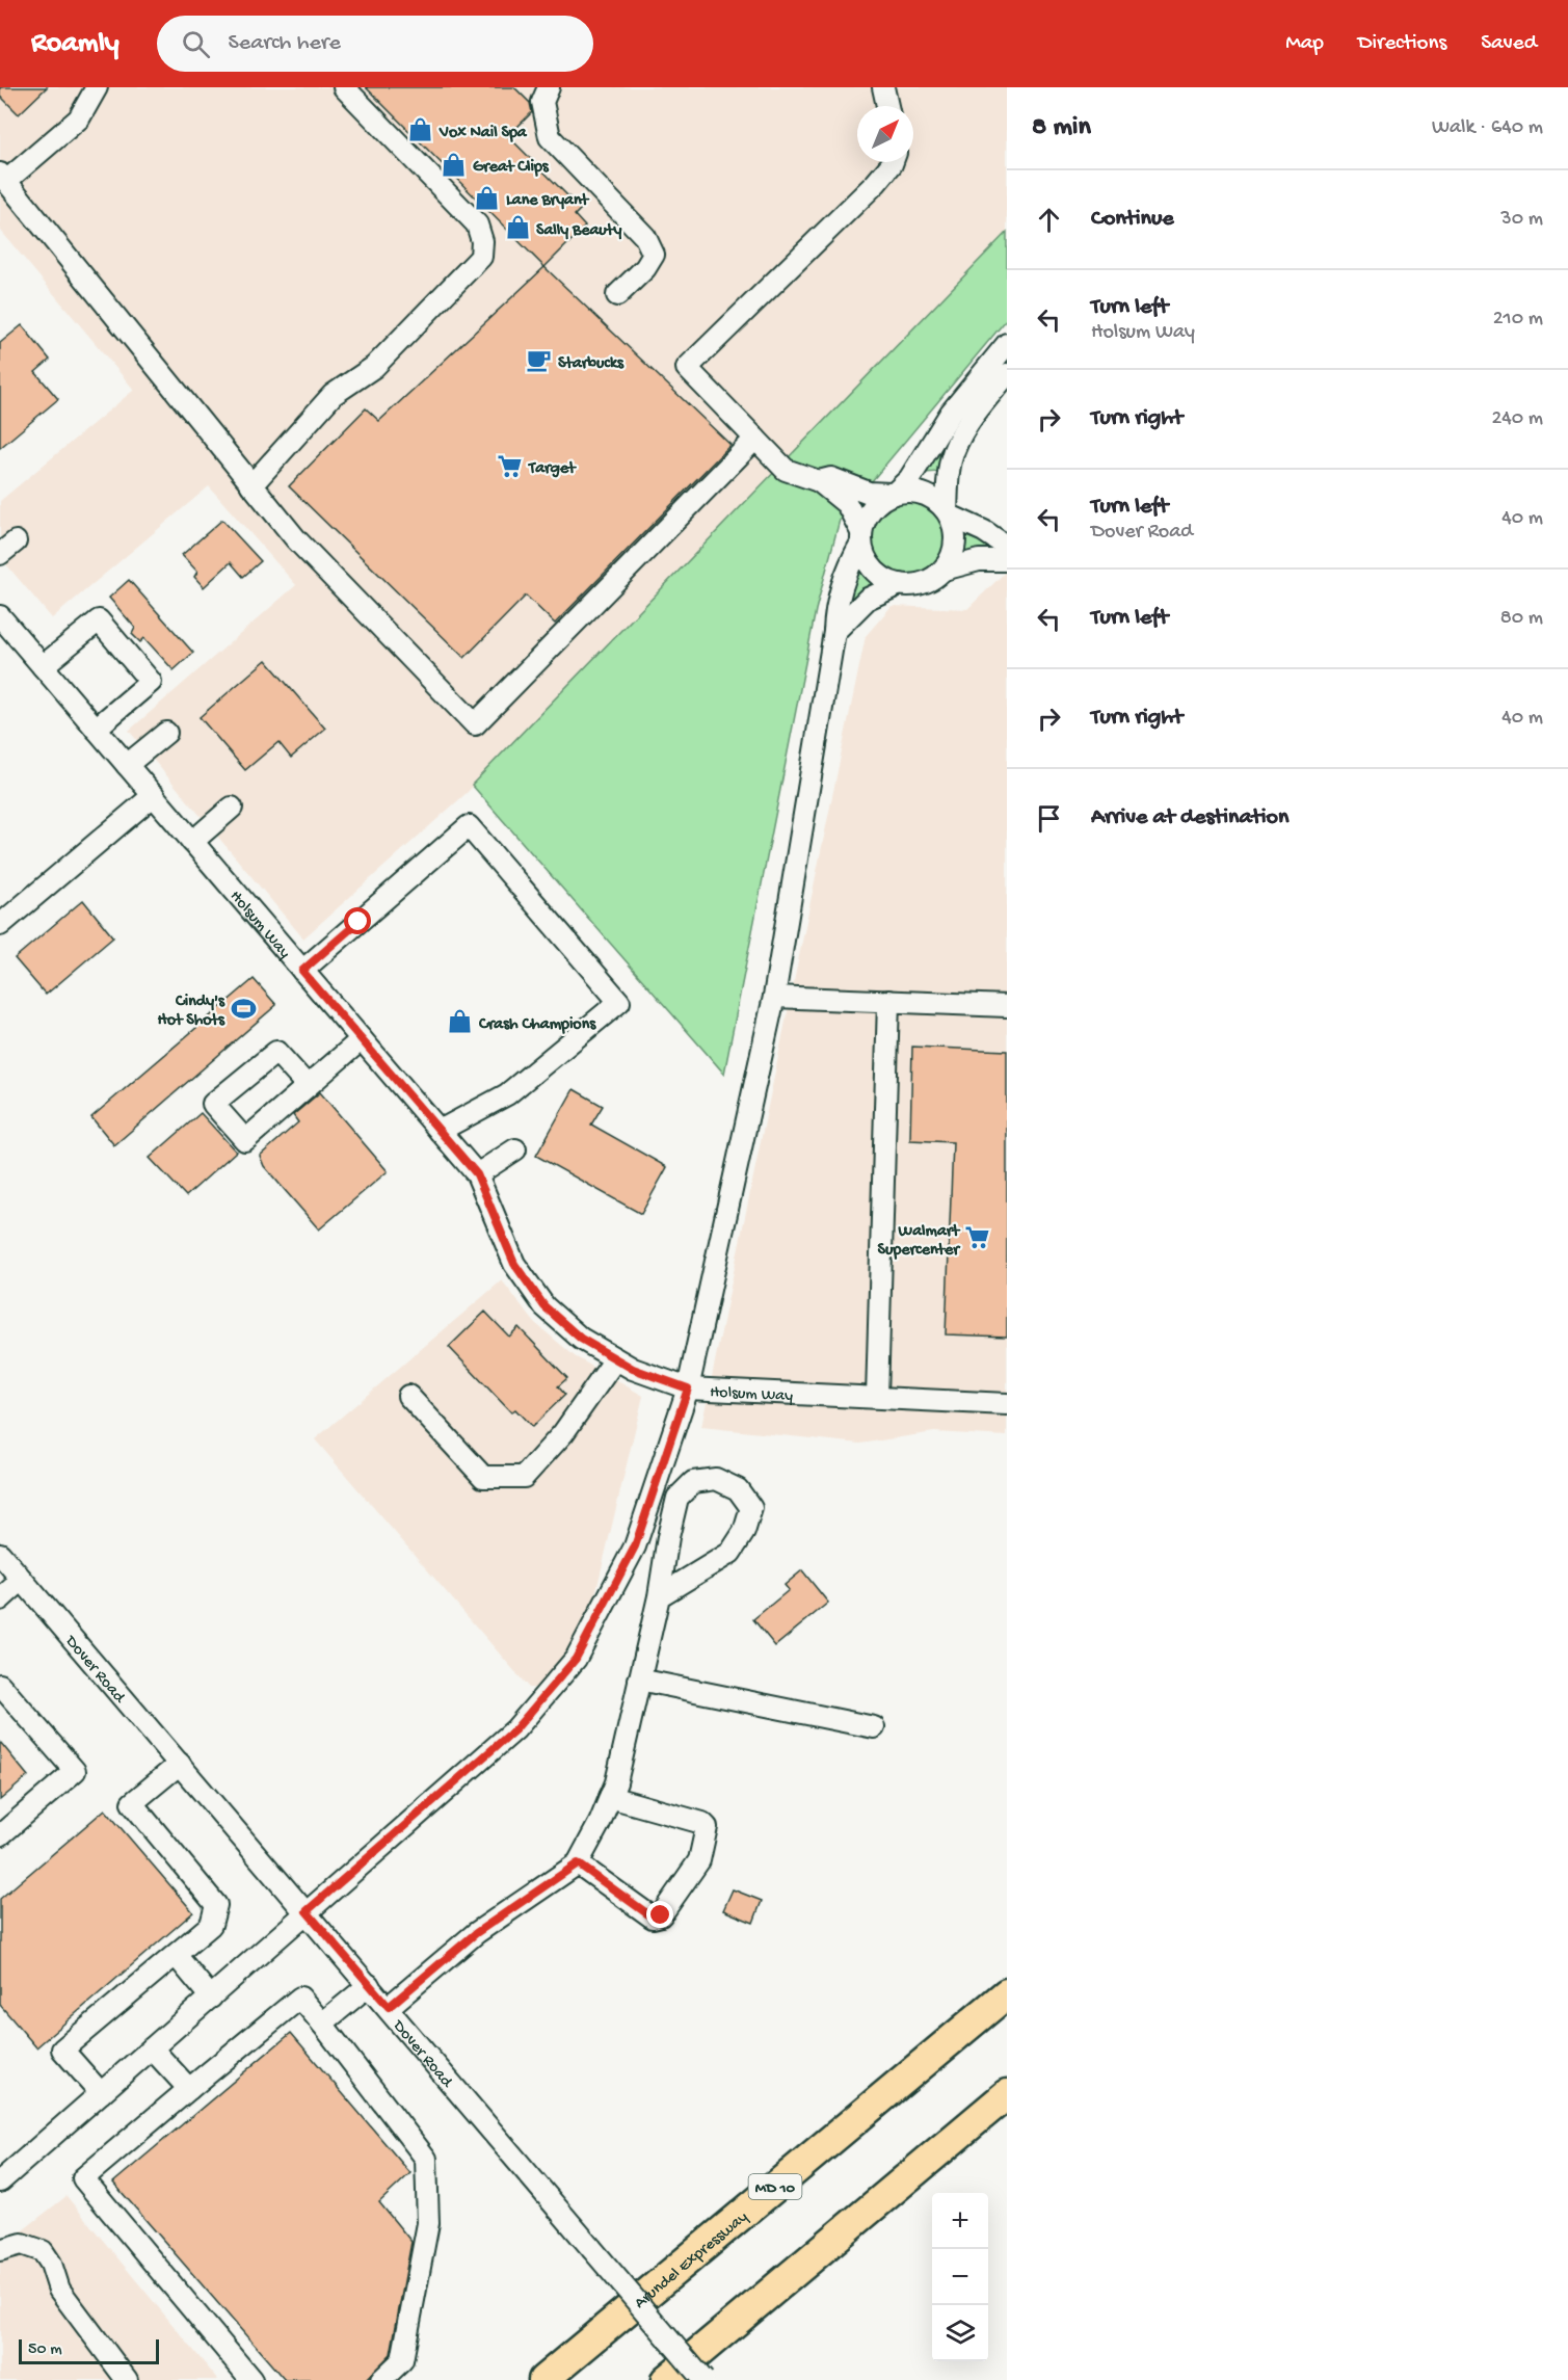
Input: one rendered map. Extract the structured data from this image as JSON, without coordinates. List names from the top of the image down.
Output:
{
  "streets": {
    "highway": ["MD 10", "Arundel Expressway"],
    "street": ["Holsum Way", "Dover Road"]
  },
  "places": {
    "shop": [
      "Vox Nail Spa",
      "Great Clips",
      "Lane Bryant",
      "Sally Beauty",
      "Crash Champions"
    ],
    "cafe": ["Starbucks"],
    "supermarket": ["Target", "Walmart Supercenter"],
    "sports": ["Cindy's Hot Shots"]
  },
  "scale_bar": "50 m",
  "north": "top right",
  "page": {
    "header": "Roamly",
    "search": "Search here",
    "nav": ["Map", "Directions", "Saved"],
    "heading": ["8 min", "Walk · 640 m"],
    "list": [
      ["Continue", "30 m"],
      ["Turn left", "Holsum Way", "210 m"],
      ["Turn right", "240 m"],
      ["Turn left", "Dover Road", "40 m"],
      ["Turn left", "80 m"],
      ["Turn right", "40 m"],
      "Arrive at destination"
    ],
    "map_buttons": ["+", "−"],
    "scale": "50 m"
  }
}
